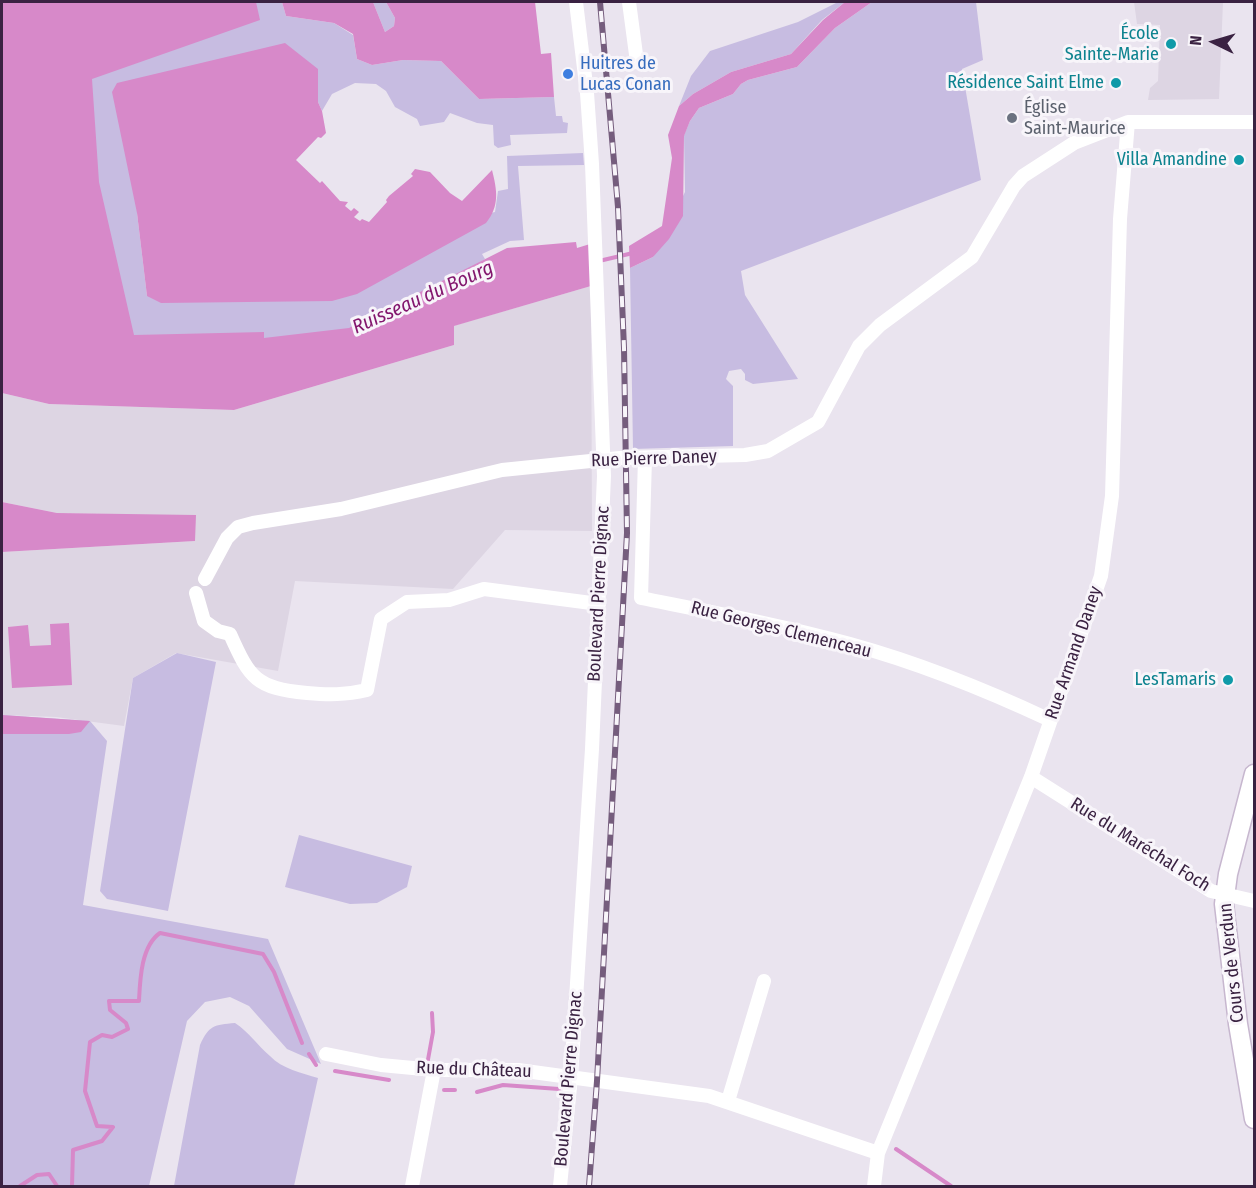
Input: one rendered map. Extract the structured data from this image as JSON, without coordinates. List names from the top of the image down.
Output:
{
  "streets": {
    "main road": ["Cours de Verdun"],
    "street": [
      "Rue Pierre Daney",
      "Boulevard Pierre Dignac",
      "Rue Georges Clemenceau",
      "Rue Armand Daney",
      "Rue du Maréchal Foch",
      "Rue du Château"
    ]
  },
  "crossings": [
    ["Rue Pierre Daney", "Boulevard Pierre Dignac"],
    ["Rue Pierre Daney", "Rue Georges Clemenceau"],
    ["Rue Pierre Daney", "Rue Armand Daney"],
    ["Boulevard Pierre Dignac", "Rue du Château"],
    ["Rue Georges Clemenceau", "Rue Armand Daney"],
    ["Rue Armand Daney", "Rue du Maréchal Foch"],
    ["Rue Armand Daney", "Rue du Château"],
    ["Rue du Maréchal Foch", "Cours de Verdun"]
  ],
  "water": ["Ruisseau du Bourg"],
  "places": [
    "École Sainte-Marie",
    "Huitres de Lucas Conan",
    "Résidence Saint Elme",
    "Église Saint-Maurice",
    "Villa Amandine",
    "LesTamaris"
  ],
  "north": "left"
}
